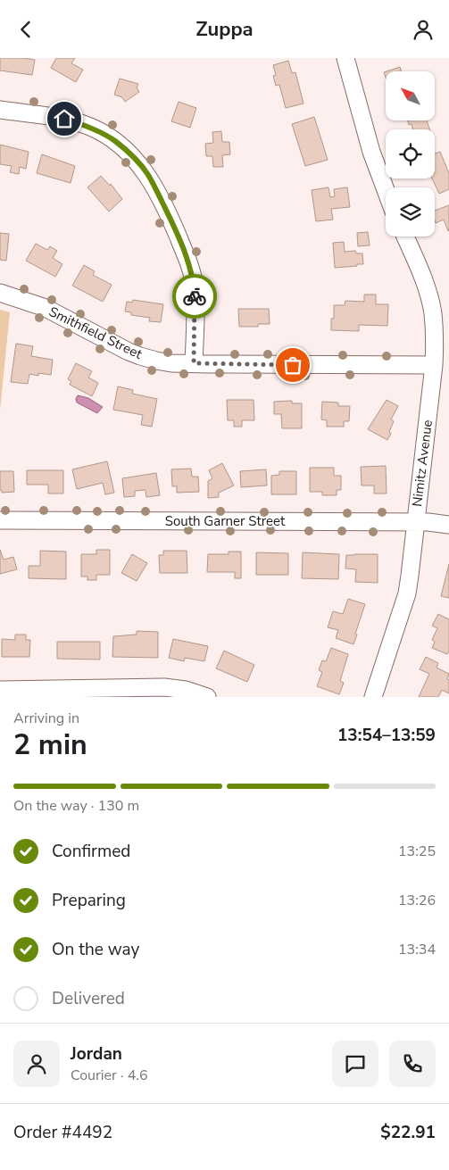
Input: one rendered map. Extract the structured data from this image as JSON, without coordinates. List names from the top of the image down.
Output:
{
  "streets": {
    "street": ["Smithfield Street", "Nimitz Avenue", "South Garner Street"]
  },
  "crossings": [
    ["Smithfield Street", "Nimitz Avenue"],
    ["Nimitz Avenue", "South Garner Street"]
  ],
  "north": "top left",
  "page": {
    "header": "Zuppa",
    "heading": ["2 min", "Arriving in", "13:54–13:59"],
    "panel": [
      "Jordan",
      "Courier · 4.6",
      "Order #4492",
      "$22.91"
    ],
    "bar": "On the way · 130 m",
    "list": [
      ["Confirmed", "13:25"],
      ["Preparing", "13:26"],
      ["On the way", "13:34"],
      "Delivered"
    ]
  }
}
